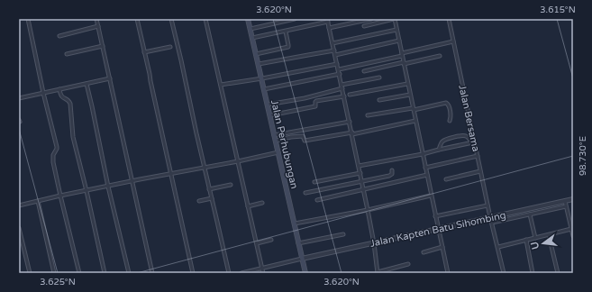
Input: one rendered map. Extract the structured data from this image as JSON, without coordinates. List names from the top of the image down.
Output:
{
  "streets": {
    "main road": ["Jalan Perhubungan"],
    "street": ["Jalan Bersama", "Jalan Kapten Batu Sihombing"]
  },
  "crossings": [
    ["Jalan Bersama", "Jalan Kapten Batu Sihombing"],
    ["Jalan Perhubungan", "Jalan Kapten Batu Sihombing"]
  ],
  "north": "left",
  "coordinates": [
    "3.620°N",
    "3.615°N",
    "98.730°E",
    "3.625°N"
  ]
}
